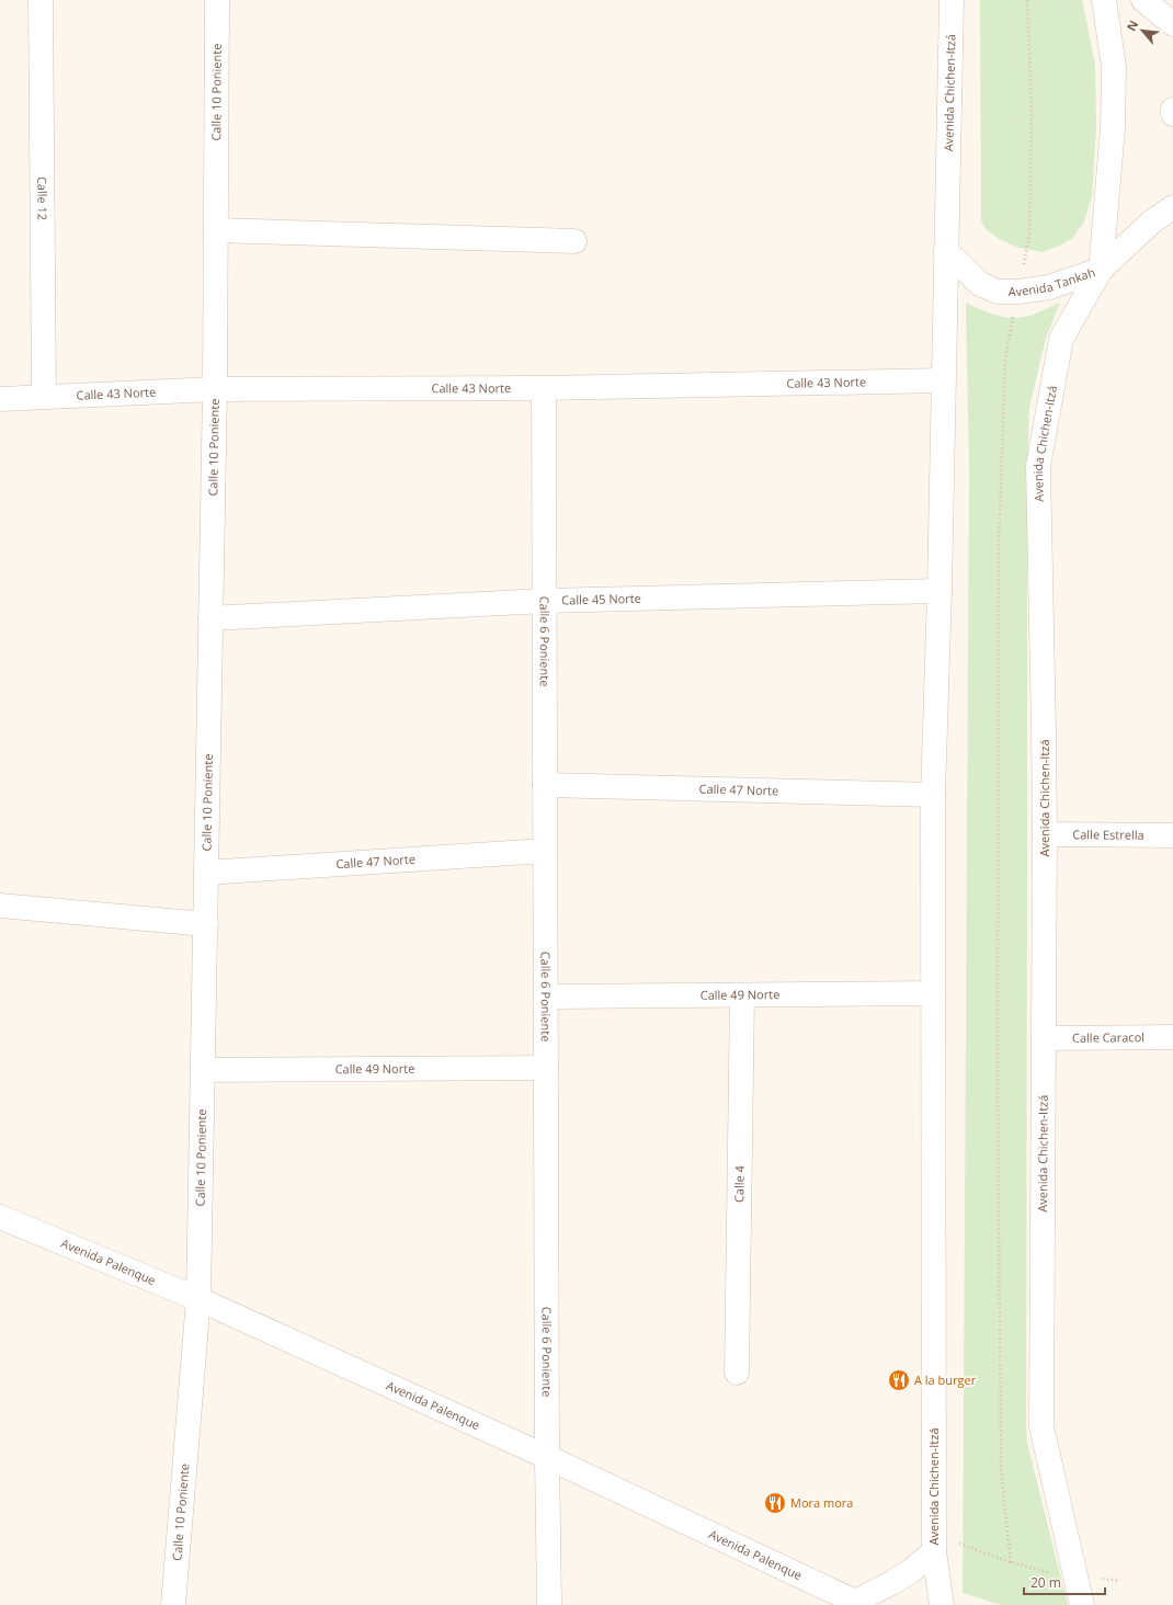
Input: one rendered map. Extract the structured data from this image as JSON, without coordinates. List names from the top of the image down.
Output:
{
  "streets": {
    "street": [
      "Avenida Chichen-Itzá",
      "Calle 10 Poniente",
      "Calle 12",
      "Avenida Tankah",
      "Calle 43 Norte",
      "Calle 45 Norte",
      "Calle 6 Poniente",
      "Calle 47 Norte",
      "Calle Estrella",
      "Calle 49 Norte",
      "Calle Caracol",
      "Calle 4",
      "Avenida Palenque"
    ]
  },
  "crossings": [
    ["Avenida Chichen-Itzá", "Avenida Tankah"],
    ["Avenida Chichen-Itzá", "Calle 43 Norte"],
    ["Avenida Chichen-Itzá", "Calle 45 Norte"],
    ["Avenida Chichen-Itzá", "Calle 47 Norte"],
    ["Avenida Chichen-Itzá", "Calle Estrella"],
    ["Avenida Chichen-Itzá", "Calle 49 Norte"],
    ["Avenida Chichen-Itzá", "Calle Caracol"],
    ["Calle 10 Poniente", "Calle 43 Norte"],
    ["Calle 10 Poniente", "Calle 45 Norte"],
    ["Calle 10 Poniente", "Calle 47 Norte"],
    ["Calle 10 Poniente", "Calle 49 Norte"],
    ["Calle 10 Poniente", "Avenida Palenque"],
    ["Calle 12", "Calle 43 Norte"],
    ["Calle 43 Norte", "Calle 6 Poniente"],
    ["Calle 45 Norte", "Calle 6 Poniente"],
    ["Calle 6 Poniente", "Calle 47 Norte"],
    ["Calle 6 Poniente", "Calle 49 Norte"],
    ["Calle 6 Poniente", "Avenida Palenque"],
    ["Calle 49 Norte", "Calle 4"]
  ],
  "places": {
    "restaurant": ["A la burger", "Mora mora"]
  },
  "scale_bar": "20 m",
  "north": "top left"
}
